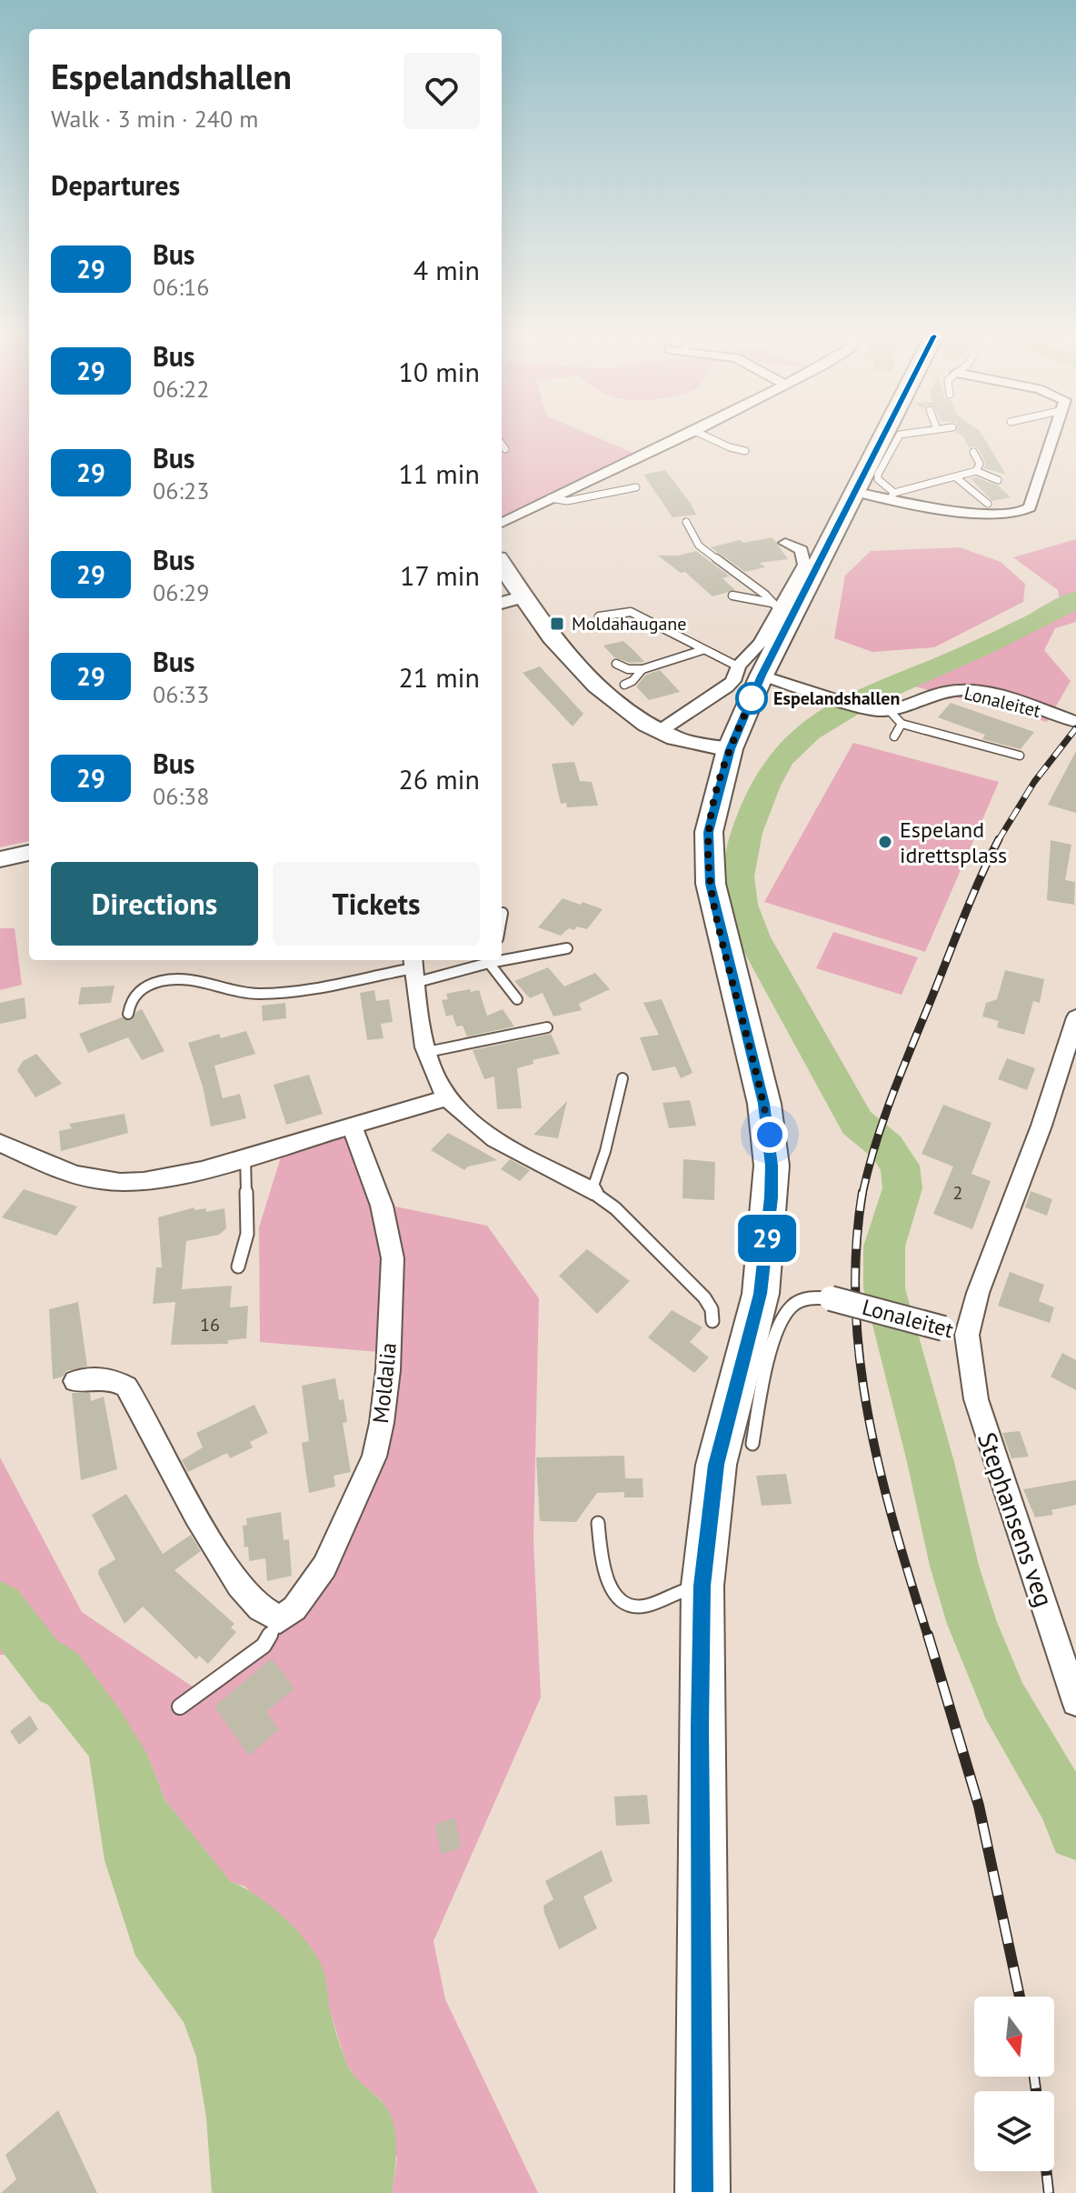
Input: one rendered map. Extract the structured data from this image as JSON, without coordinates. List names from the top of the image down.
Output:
{
  "streets": {
    "street": ["Lonaleitet", "Moldalia", "Stephansens veg"]
  },
  "crossings": [
    ["Lonaleitet", "Stephansens veg"]
  ],
  "places": {
    "transit": ["Moldahaugane"],
    "other": ["Espelandshallen", "Espeland idrettsplass"]
  },
  "lines": ["bus line 29"],
  "house_numbers": ["2", "16"],
  "north": "bottom",
  "page": {
    "on_map": "29",
    "heading": [
      ["Espelandshallen", "Walk · 3 min · 240 m"],
      "Departures"
    ],
    "list": [
      {
        "mark": "29",
        "name": "Bus",
        "note": "06:16",
        "value": "4 min"
      },
      {
        "mark": "29",
        "name": "Bus",
        "note": "06:22",
        "value": "10 min"
      },
      {
        "mark": "29",
        "name": "Bus",
        "note": "06:23",
        "value": "11 min"
      },
      {
        "mark": "29",
        "name": "Bus",
        "note": "06:29",
        "value": "17 min"
      },
      {
        "mark": "29",
        "name": "Bus",
        "note": "06:33",
        "value": "21 min"
      },
      {
        "mark": "29",
        "name": "Bus",
        "note": "06:38",
        "value": "26 min"
      }
    ],
    "buttons": ["Directions", "Tickets"]
  }
}
